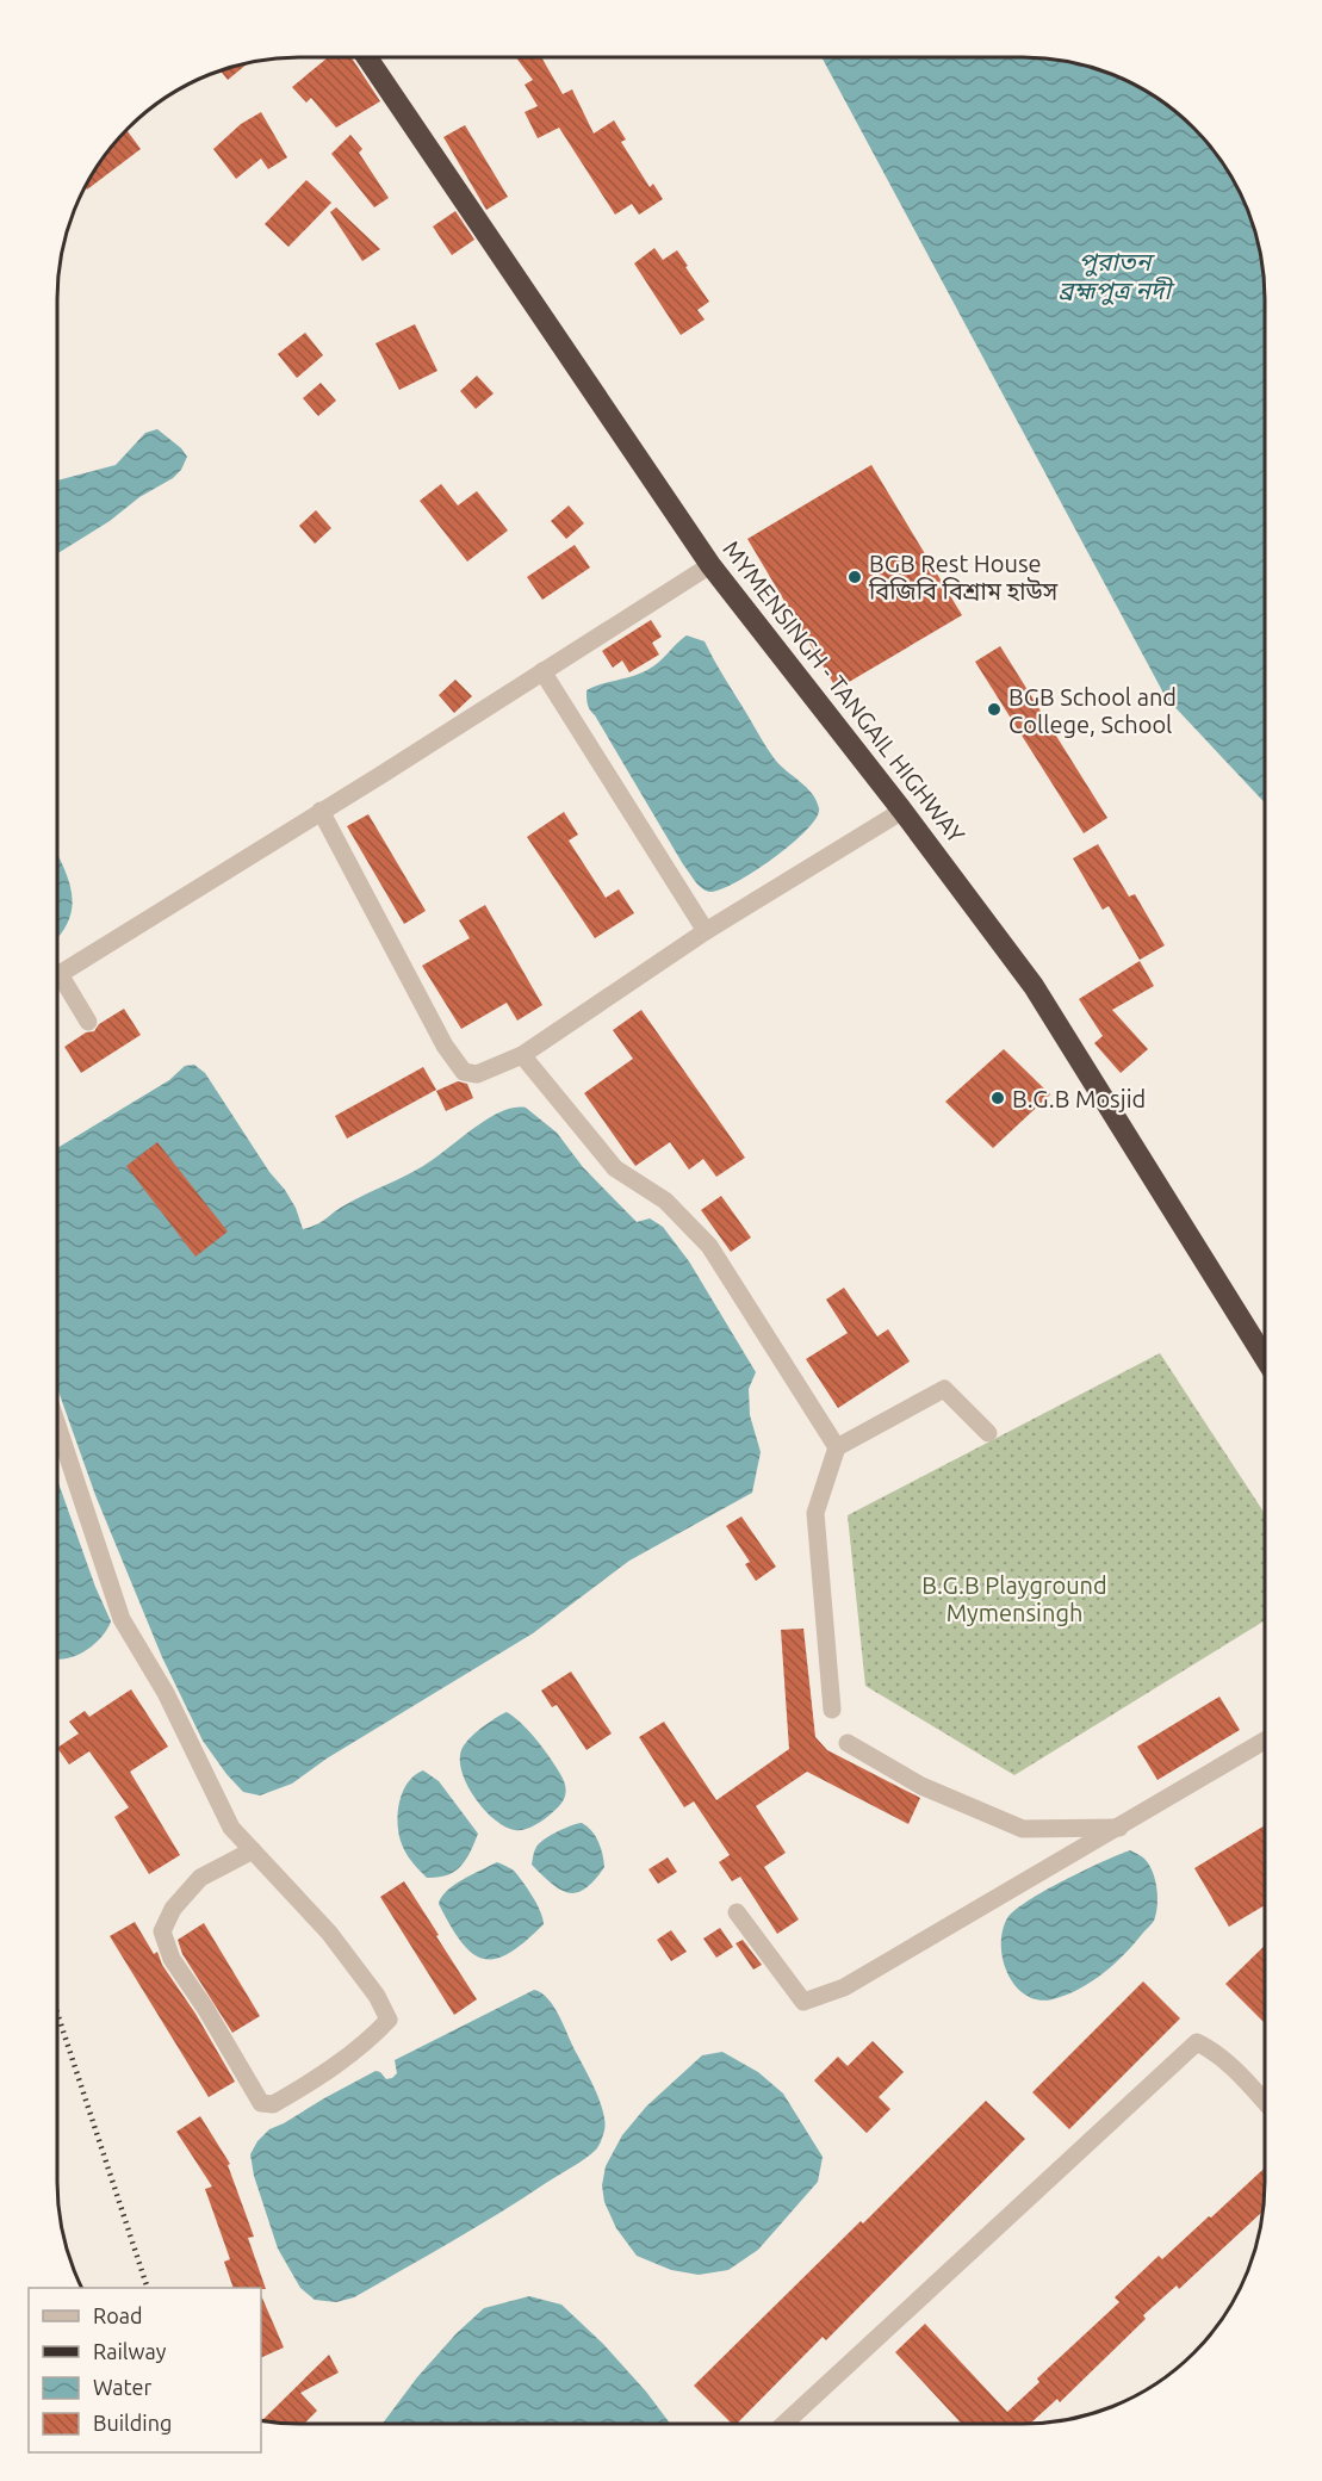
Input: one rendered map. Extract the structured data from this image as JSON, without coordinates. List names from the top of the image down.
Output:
{
  "streets": {
    "highway": ["MYMENSINGH - TANGAIL HIGHWAY"]
  },
  "water": ["পুরাতন ব্রহ্মপুত্র নদী"],
  "parks": ["B.G.B Playground Mymensingh"],
  "places": ["BGB Rest House বিজিবি বিশ্রাম হাউস", "BGB School and College, School", "B.G.B Mosjid"],
  "legend": [
    "Road",
    "Railway",
    "Water",
    "Building"
  ]
}
